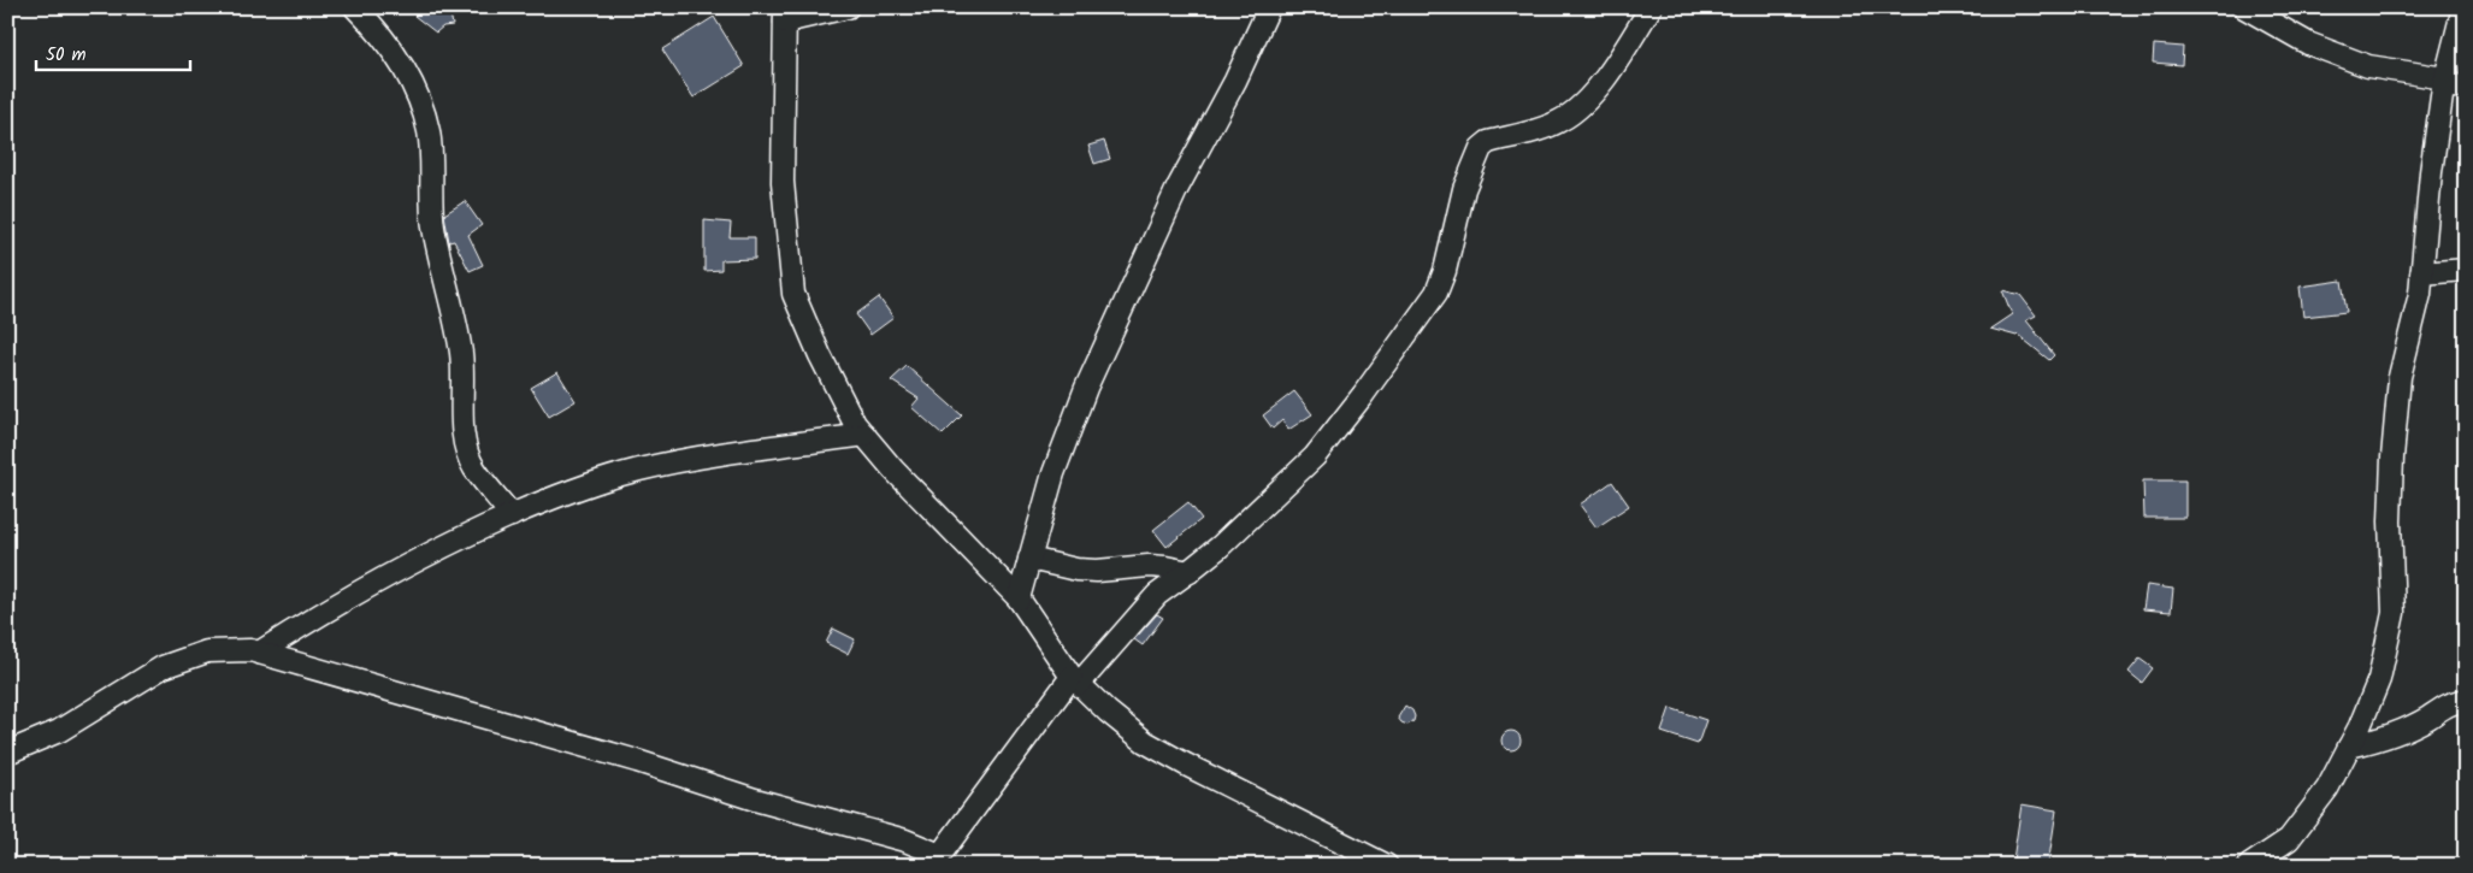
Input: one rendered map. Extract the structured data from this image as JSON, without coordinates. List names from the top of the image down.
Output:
{
  "scale_bar": "50 m"
}
